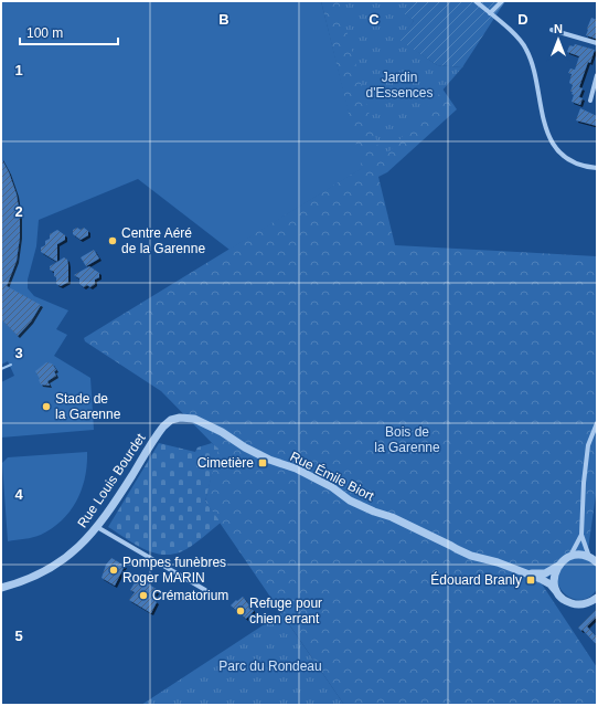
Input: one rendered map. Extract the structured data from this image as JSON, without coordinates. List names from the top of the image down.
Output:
{
  "streets": {
    "street": ["Rue Émile Biort", "Rue Louis Bourdet"]
  },
  "crossings": [
    ["Rue Émile Biort", "Rue Louis Bourdet"]
  ],
  "parks": ["Jardin d'Essences", "Bois de la Garenne", "Parc du Rondeau"],
  "places": {
    "other": [
      "Centre Aéré de la Garenne",
      "Stade de la Garenne",
      "Pompes funèbres Roger MARIN",
      "Crématorium",
      "Refuge pour chien errant"
    ],
    "transit": ["Cimetière", "Édouard Branly"]
  },
  "scale_bar": "100 m",
  "north": "top",
  "grid": {
    "columns": ["B", "C", "D"],
    "rows": [
      "1",
      "2",
      "3",
      "4",
      "5"
    ]
  }
}
